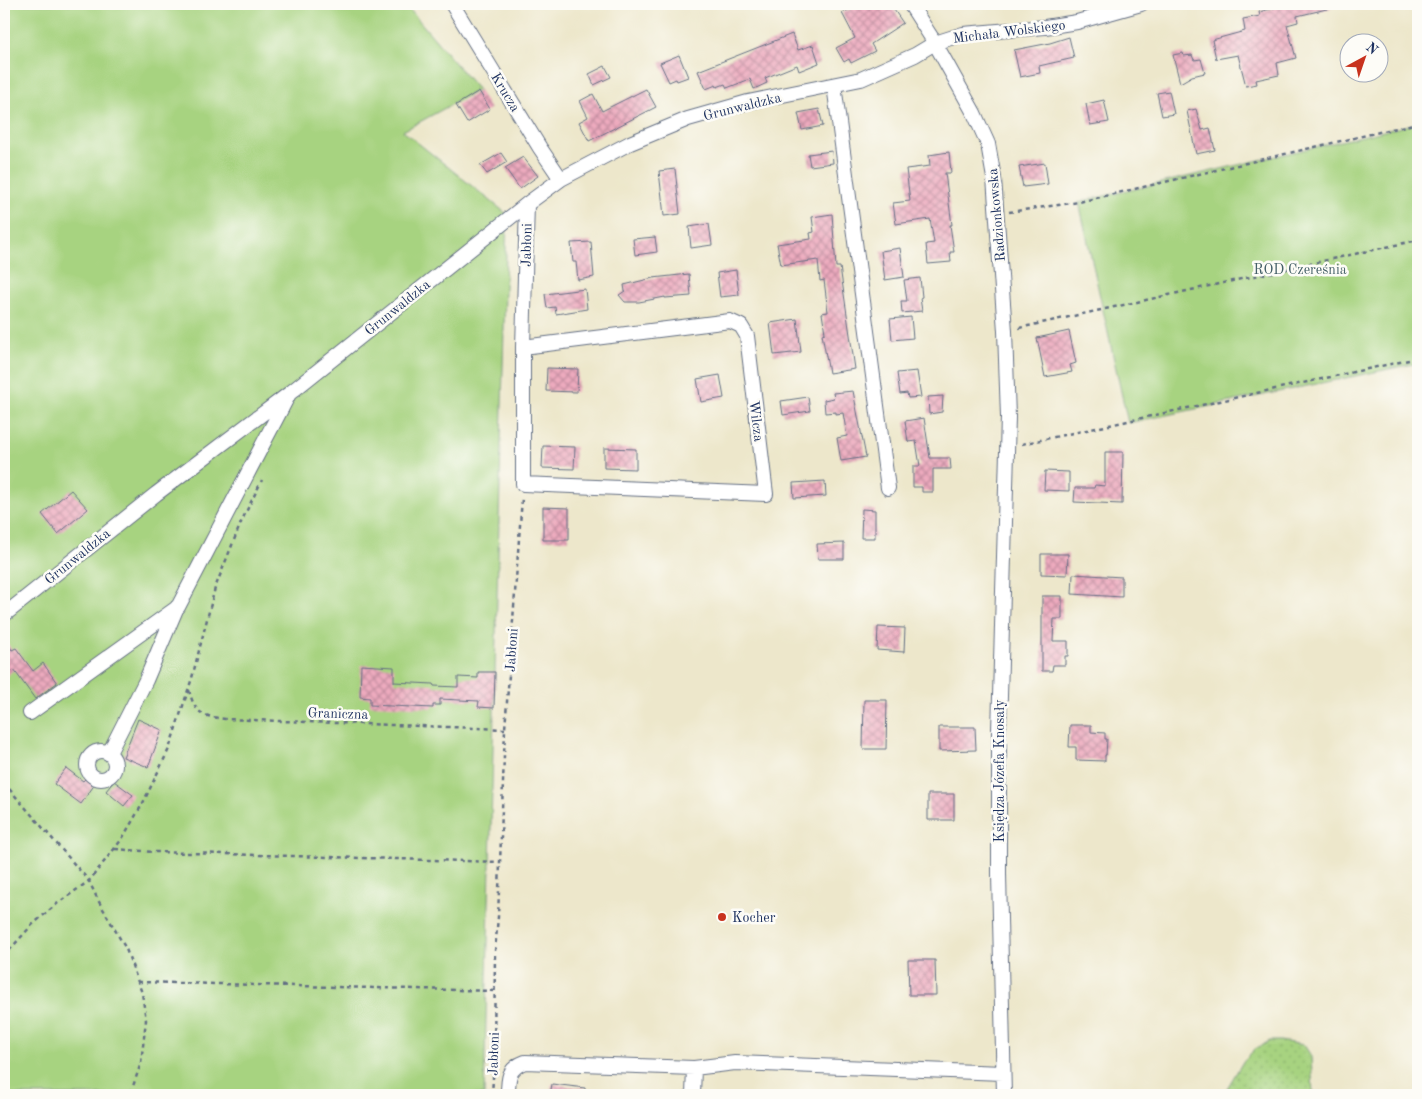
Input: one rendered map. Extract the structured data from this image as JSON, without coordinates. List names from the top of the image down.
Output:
{
  "streets": {
    "street": [
      "Michała Wolskiego",
      "Krucza",
      "Grunwaldzka",
      "Radzionkowska",
      "Jabłoni",
      "Wilcza",
      "Księdza Józefa Knosały"
    ],
    "path": ["Graniczna"]
  },
  "crossings": [
    ["Michała Wolskiego", "Grunwaldzka"],
    ["Michała Wolskiego", "Radzionkowska"],
    ["Krucza", "Grunwaldzka"],
    ["Grunwaldzka", "Radzionkowska"],
    ["Grunwaldzka", "Jabłoni"],
    ["Radzionkowska", "Księdza Józefa Knosały"],
    ["Jabłoni", "Wilcza"],
    ["Jabłoni", "Graniczna"]
  ],
  "parks": ["ROD Czereśnia"],
  "places": ["Kocher"],
  "north": "top right"
}
